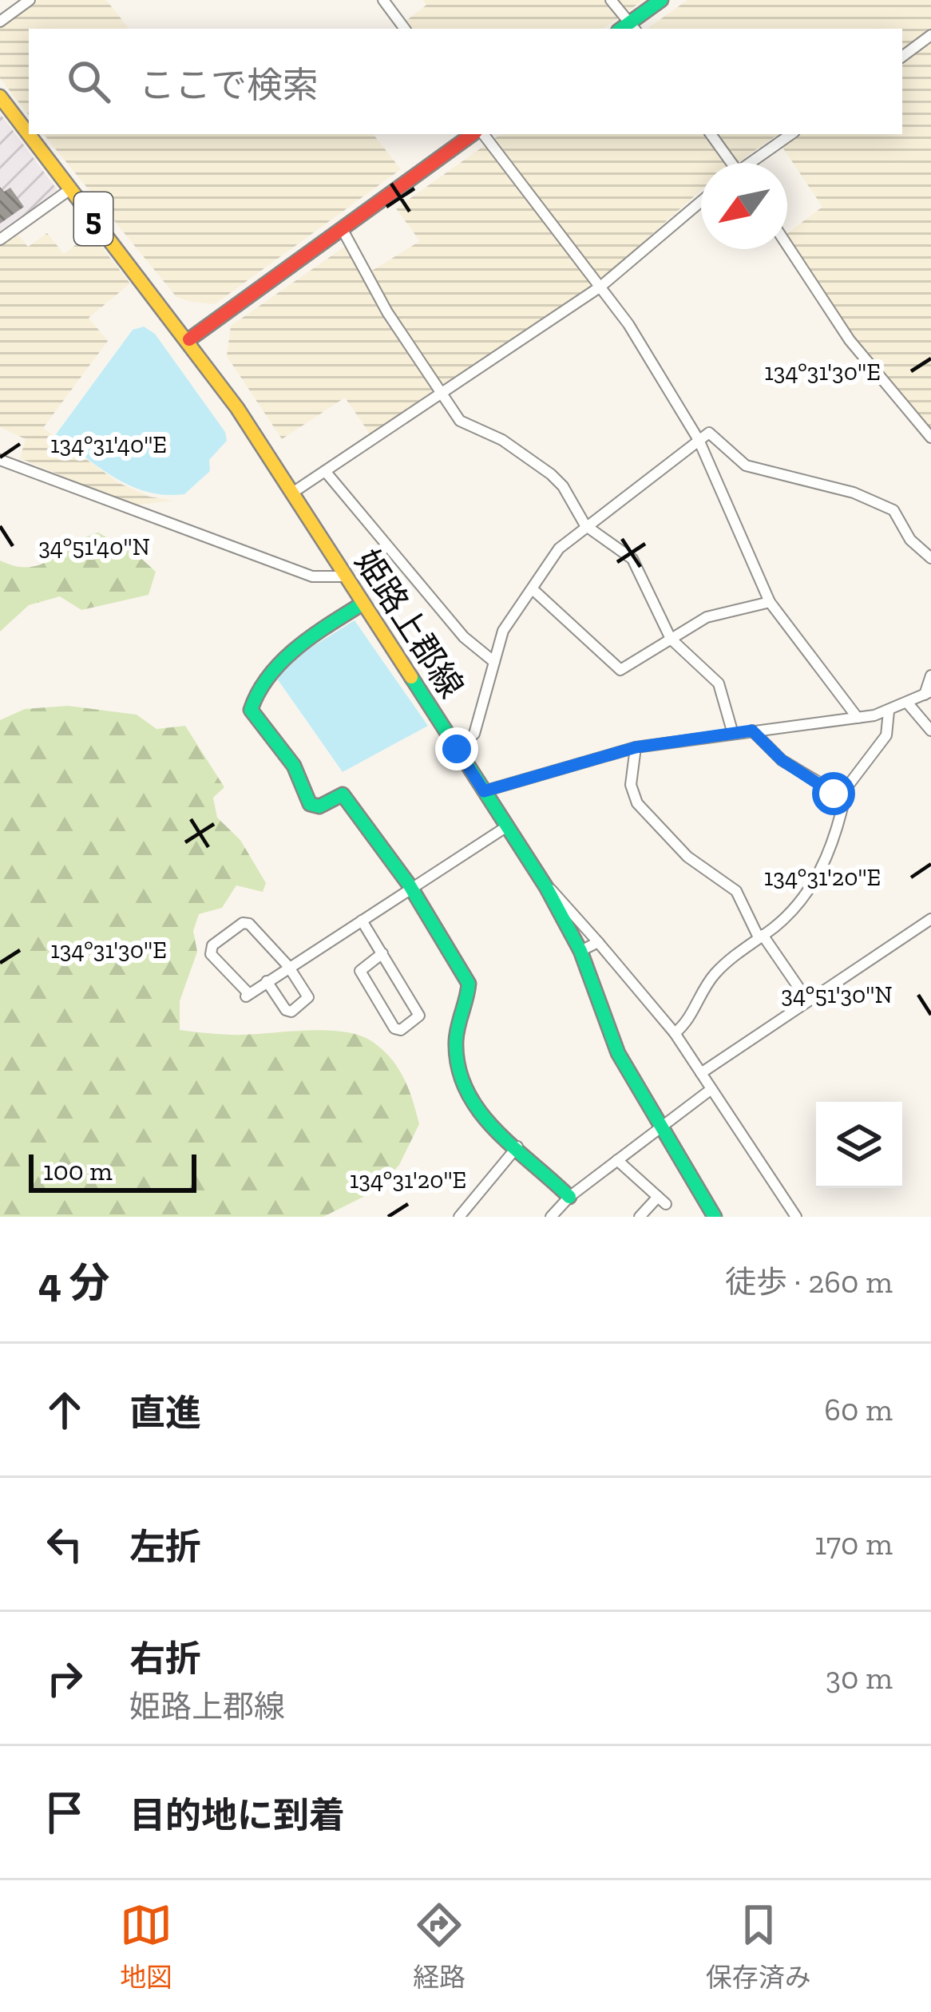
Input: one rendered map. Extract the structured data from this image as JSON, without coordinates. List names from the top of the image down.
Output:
{
  "streets": {
    "main road": ["5", "姫路上郡線"]
  },
  "scale_bar": "100 m",
  "north": "bottom left",
  "page": {
    "search": "ここで検索",
    "scale": "100 m",
    "heading": ["4 分", "徒歩 · 260 m"],
    "list": [
      ["直進", "60 m"],
      ["左折", "170 m"],
      ["右折", "姫路上郡線", "30 m"],
      "目的地に到着"
    ],
    "nav": ["地図", "経路", "保存済み"]
  },
  "coordinates": [
    "134°31'30\"E",
    "134°31'40\"E",
    "34°51'40\"N",
    "134°31'20\"E",
    "34°51'30\"N"
  ]
}
